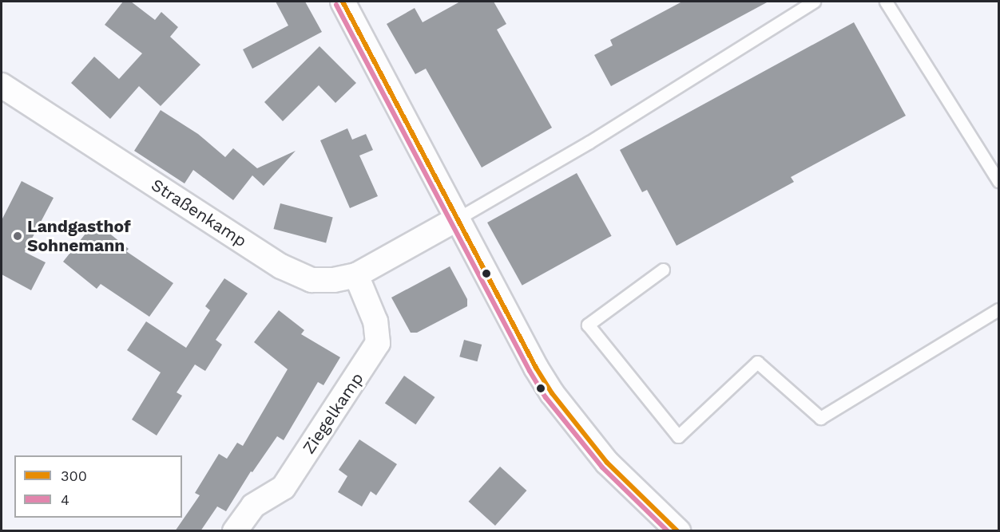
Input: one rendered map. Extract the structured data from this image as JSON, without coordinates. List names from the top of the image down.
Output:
{
  "streets": {
    "street": ["Straßenkamp", "Ziegelkamp"]
  },
  "crossings": [
    ["Straßenkamp", "Ziegelkamp"]
  ],
  "places": ["Landgasthof Sohnemann"],
  "lines": ["transit line 300", "transit line 4"],
  "legend": ["300", "4"]
}
